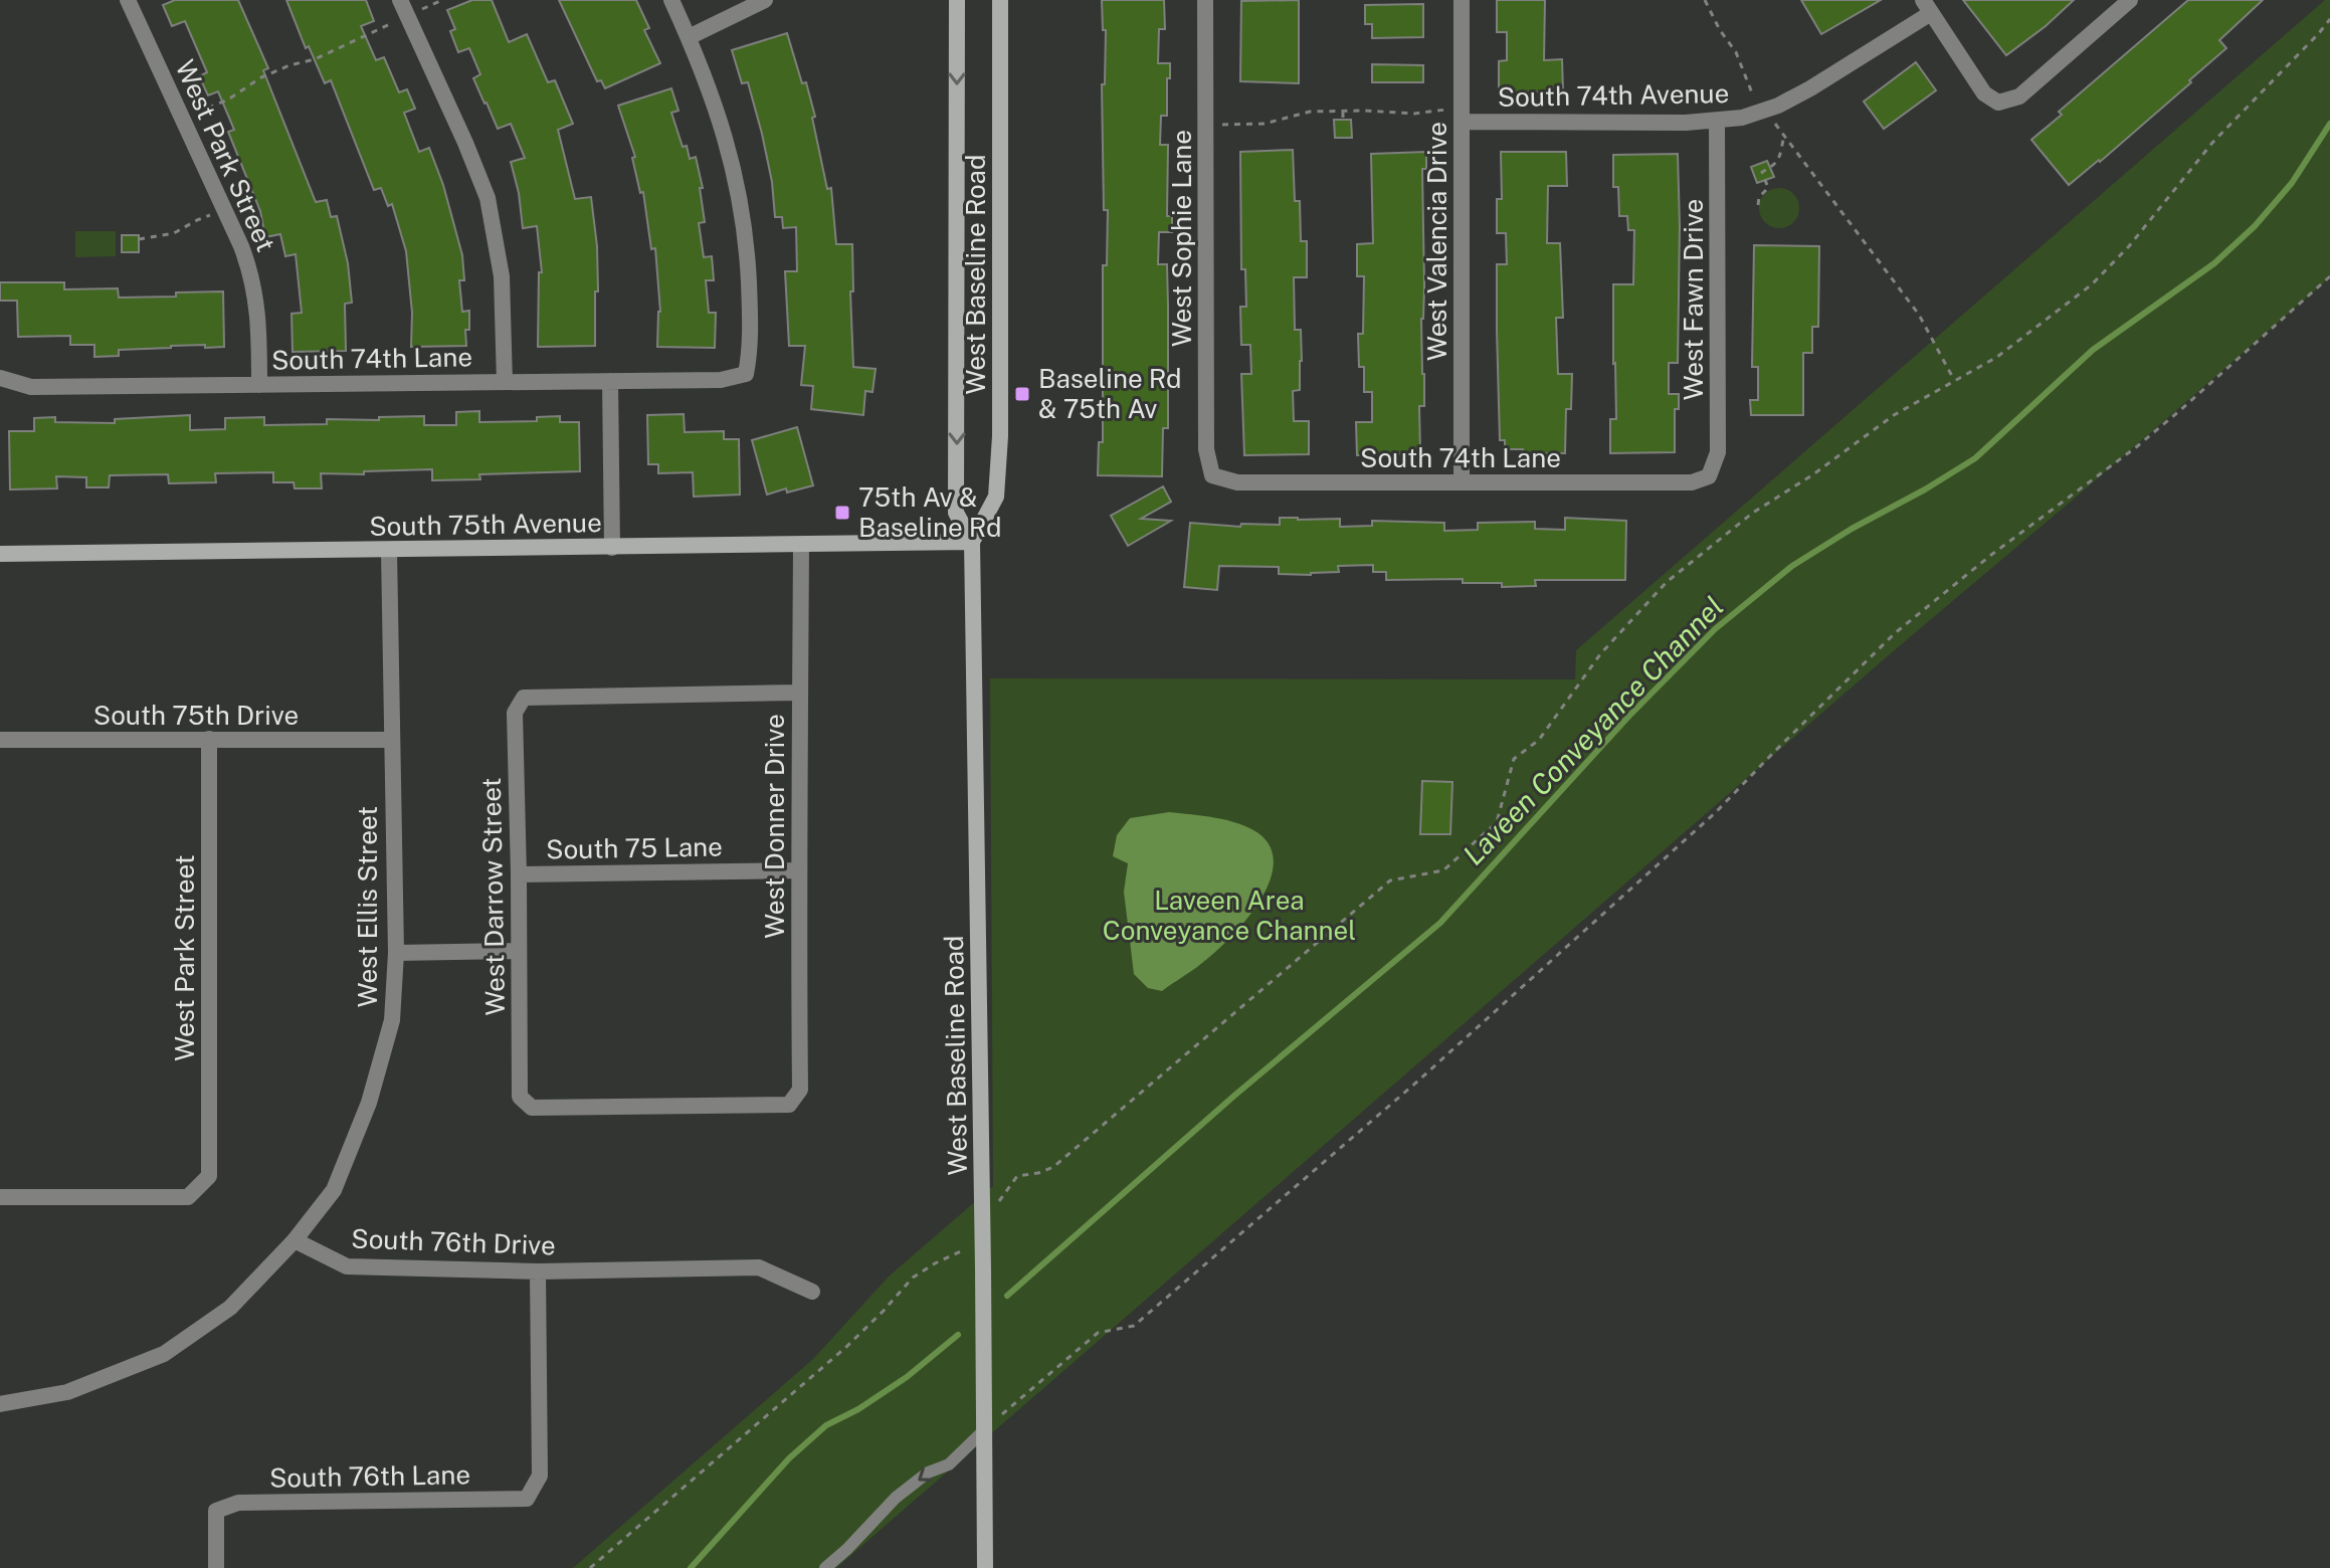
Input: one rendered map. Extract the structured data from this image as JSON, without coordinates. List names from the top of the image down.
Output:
{
  "streets": {
    "main road": ["West Baseline Road", "South 75th Avenue"],
    "street": [
      "South 74th Avenue",
      "West Park Street",
      "West Sophie Lane",
      "West Valencia Drive",
      "West Fawn Drive",
      "South 74th Lane",
      "South 75th Drive",
      "West Donner Drive",
      "South 75 Lane",
      "West Darrow Street",
      "West Ellis Street",
      "South 76th Drive",
      "South 76th Lane"
    ]
  },
  "crossings": [
    ["South 74th Avenue", "West Valencia Drive"],
    ["South 74th Avenue", "West Fawn Drive"],
    ["West Park Street", "South 74th Lane"],
    ["West Park Street", "South 75th Drive"],
    ["West Sophie Lane", "South 74th Lane"],
    ["West Valencia Drive", "South 74th Lane"],
    ["West Baseline Road", "South 75th Avenue"],
    ["West Fawn Drive", "South 74th Lane"],
    ["South 75th Avenue", "West Donner Drive"],
    ["South 75th Avenue", "West Ellis Street"],
    ["South 75th Drive", "West Ellis Street"],
    ["West Donner Drive", "South 75 Lane"],
    ["West Donner Drive", "West Darrow Street"],
    ["South 75 Lane", "West Darrow Street"],
    ["West Ellis Street", "South 76th Drive"],
    ["South 76th Drive", "South 76th Lane"]
  ],
  "water": ["Laveen Conveyance Channel"],
  "parks": ["Laveen Area Conveyance Channel"],
  "places": {
    "transit": ["Baseline Rd & 75th Av", "75th Av & Baseline Rd"]
  }
}
